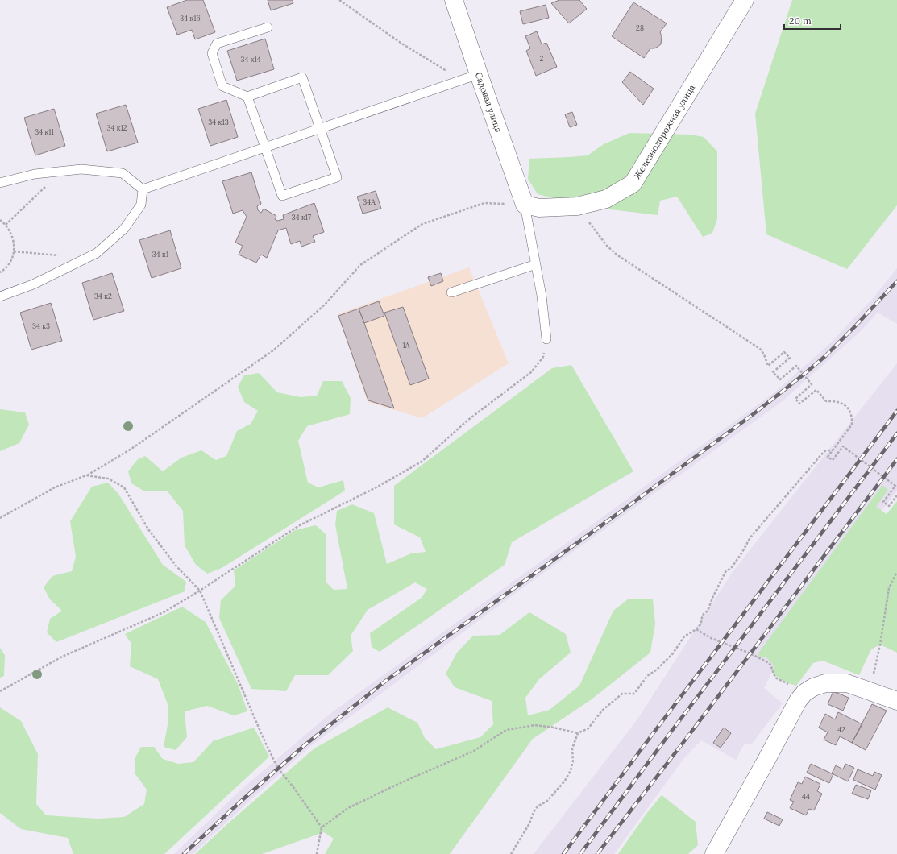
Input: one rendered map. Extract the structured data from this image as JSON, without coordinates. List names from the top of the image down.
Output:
{
  "streets": {
    "street": ["Садовая улица", "Железнодорожная улица"]
  },
  "crossings": [
    ["Садовая улица", "Железнодорожная улица"]
  ],
  "house_numbers": [
    "34 к16",
    "28",
    "2",
    "34 к14",
    "34 к13",
    "34 к12",
    "34 к11",
    "34А",
    "34 к17",
    "34 к1",
    "34 к2",
    "34 к3",
    "1А",
    "42",
    "44"
  ],
  "scale_bar": "20 m"
}
